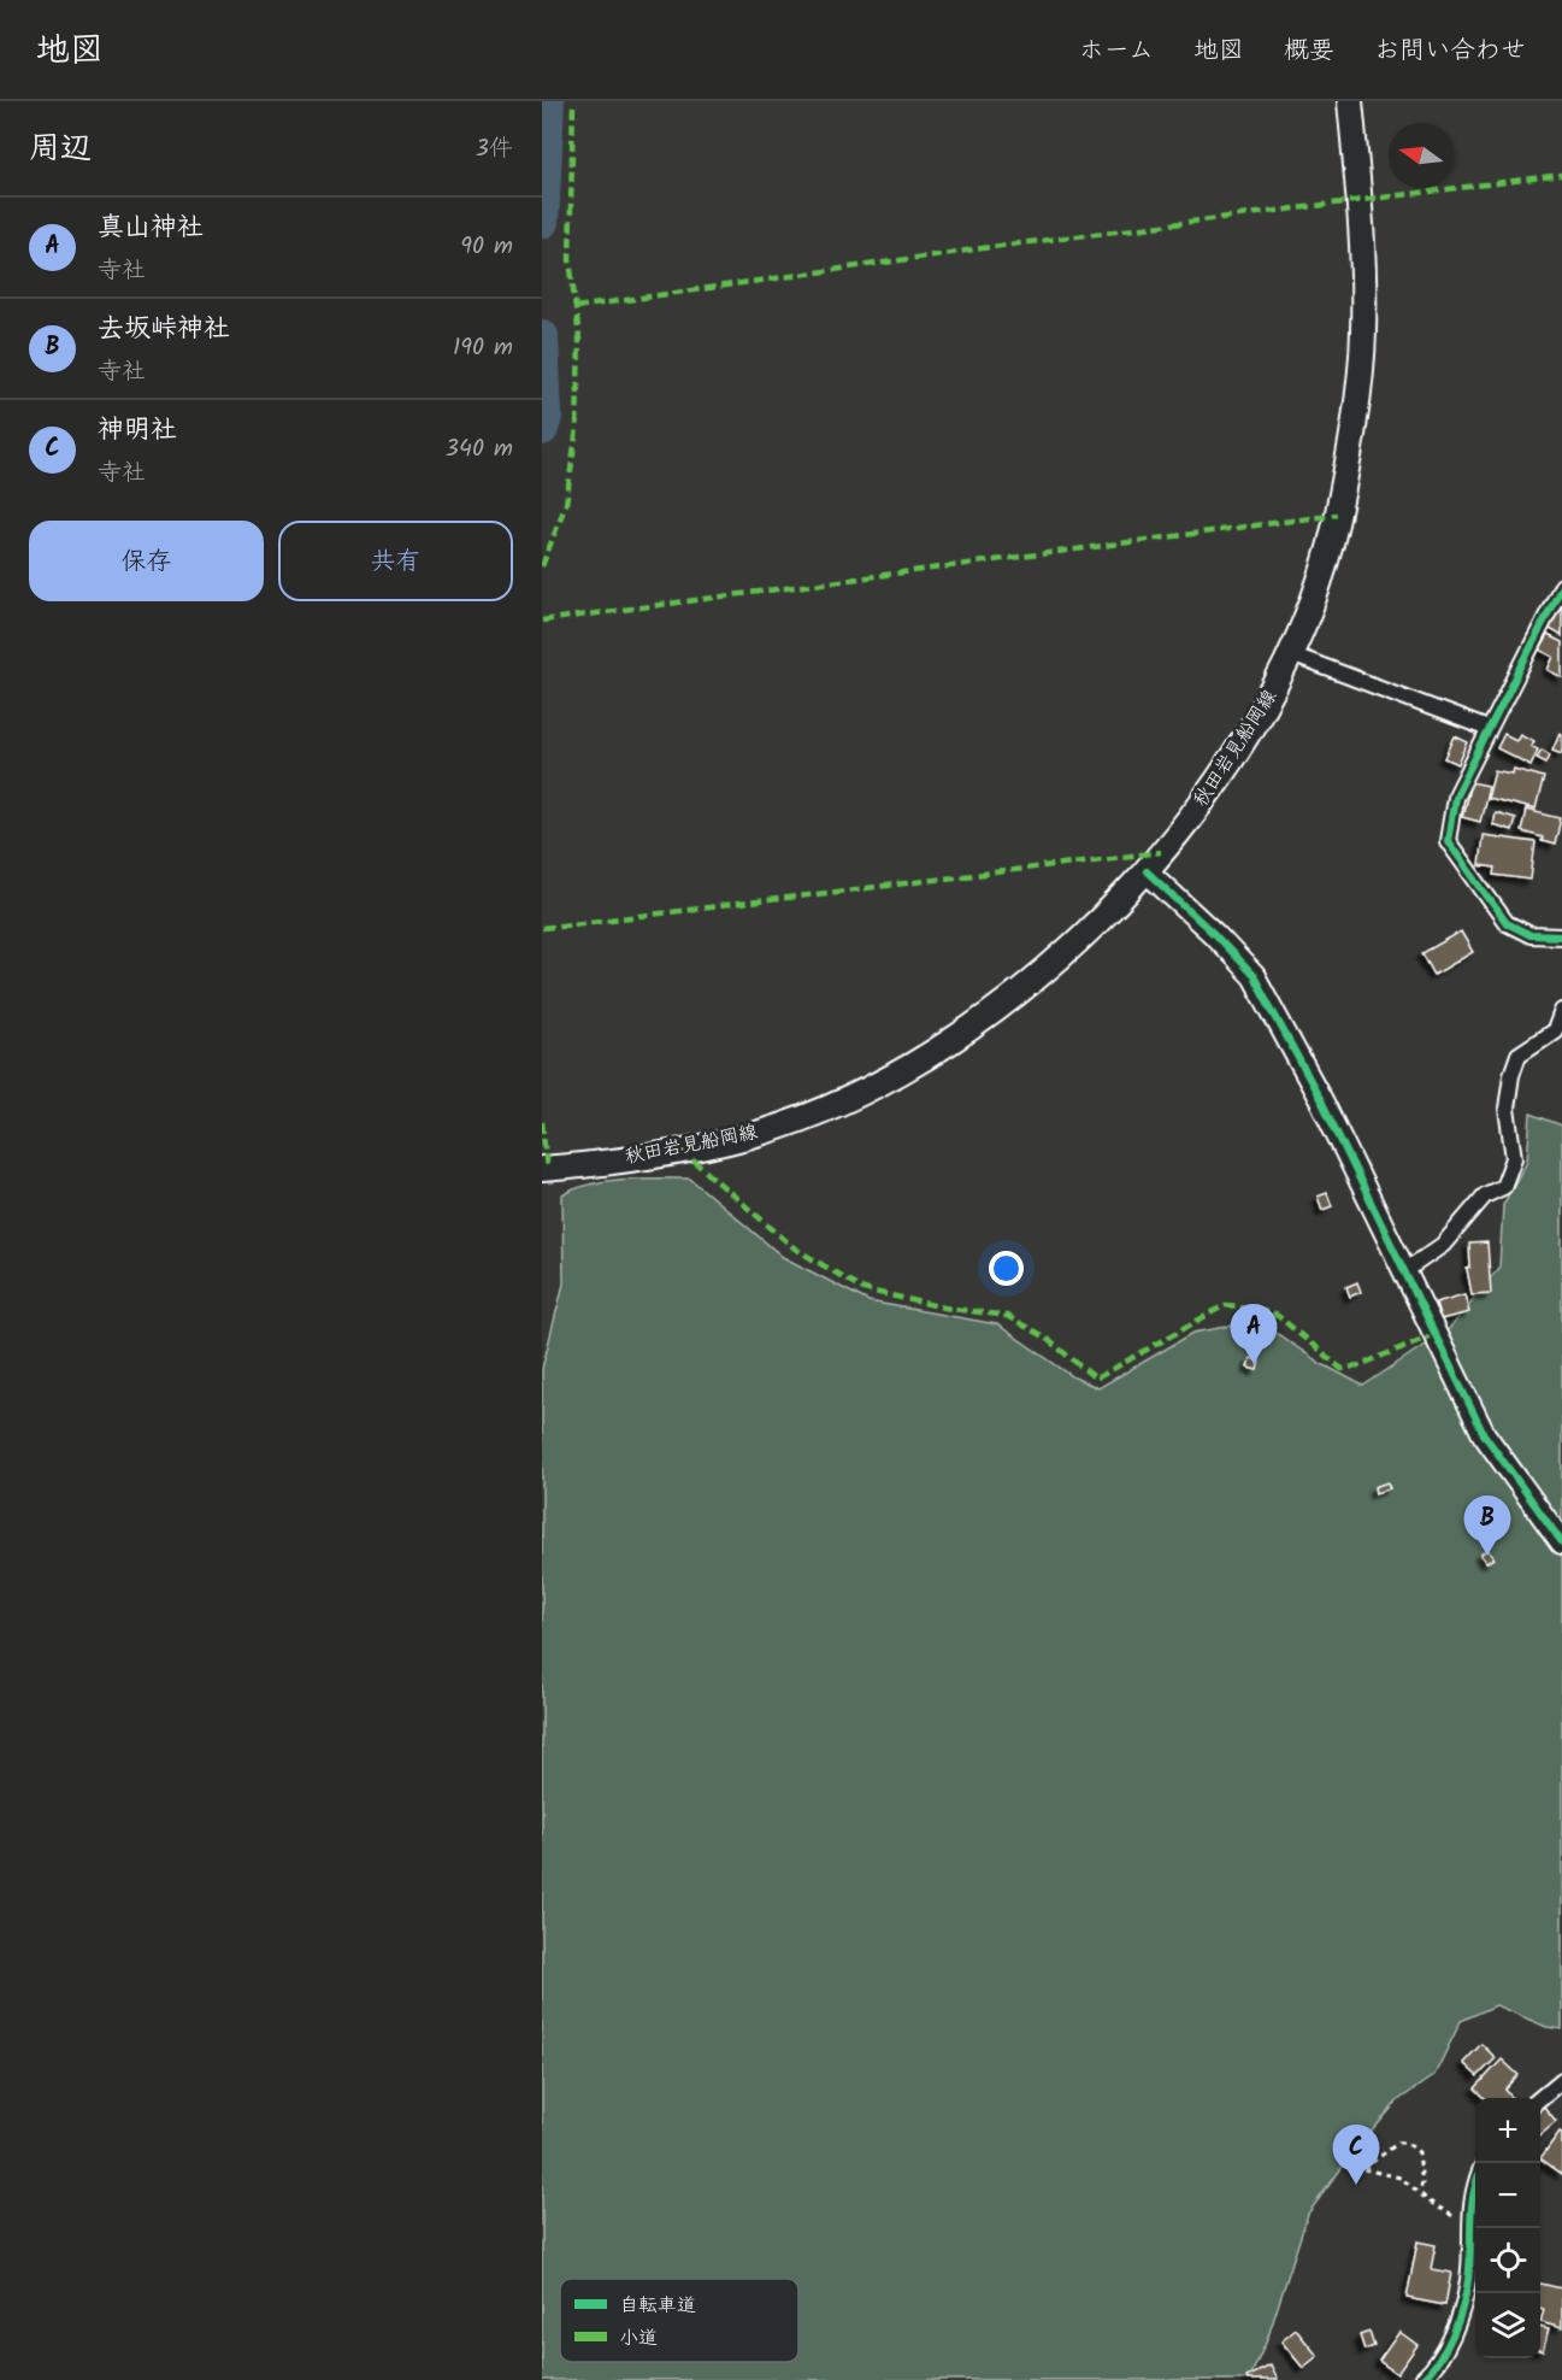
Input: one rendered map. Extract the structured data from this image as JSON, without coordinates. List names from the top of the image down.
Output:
{
  "streets": {
    "main road": ["秋田岩見船岡線"]
  },
  "legend": ["自転車道", "小道"],
  "north": "left",
  "page": {
    "header": "地図",
    "nav": [
      "ホーム",
      "地図",
      "概要",
      "お問い合わせ"
    ],
    "heading": ["周辺", "3件"],
    "list": [
      {
        "mark": "A",
        "name": "真山神社",
        "note": "寺社",
        "value": "90 m"
      },
      {
        "mark": "B",
        "name": "去坂峠神社",
        "note": "寺社",
        "value": "190 m"
      },
      {
        "mark": "C",
        "name": "神明社",
        "note": "寺社",
        "value": "340 m"
      }
    ],
    "buttons": ["保存", "共有"],
    "pins": ["A", "B", "C"],
    "map_buttons": ["+", "−"]
  }
}
